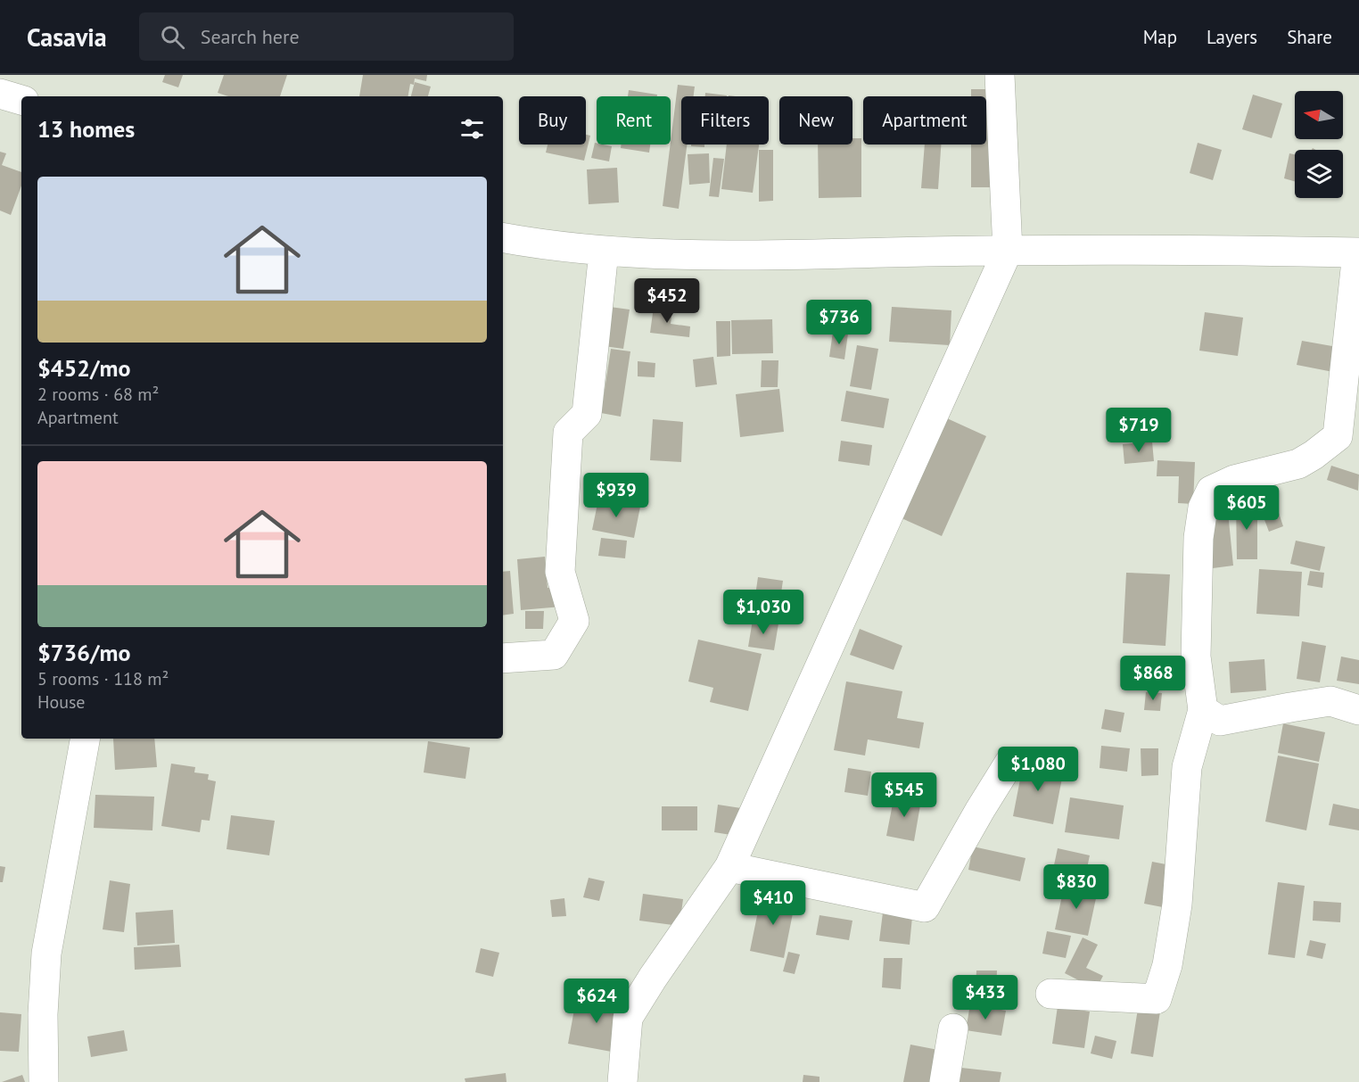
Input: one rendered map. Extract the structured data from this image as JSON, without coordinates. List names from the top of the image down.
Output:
{
  "north": "left",
  "page": {
    "header": "Casavia",
    "search": "Search here",
    "nav": ["Map", "Layers", "Share"],
    "chip": [
      "Buy",
      "Rent",
      "Filters",
      "New",
      "Apartment"
    ],
    "heading": "13 homes",
    "list": [
      {
        "name": "$452/mo",
        "note": "2 rooms · 68 m² · Apartment"
      },
      {
        "name": "$736/mo",
        "note": "5 rooms · 118 m² · House"
      }
    ],
    "price": [
      "$452",
      "$736",
      "$719",
      "$939",
      "$605",
      "$1,030",
      "$868",
      "$1,080",
      "$545",
      "$830",
      "$410",
      "$433",
      "$624"
    ]
  }
}
